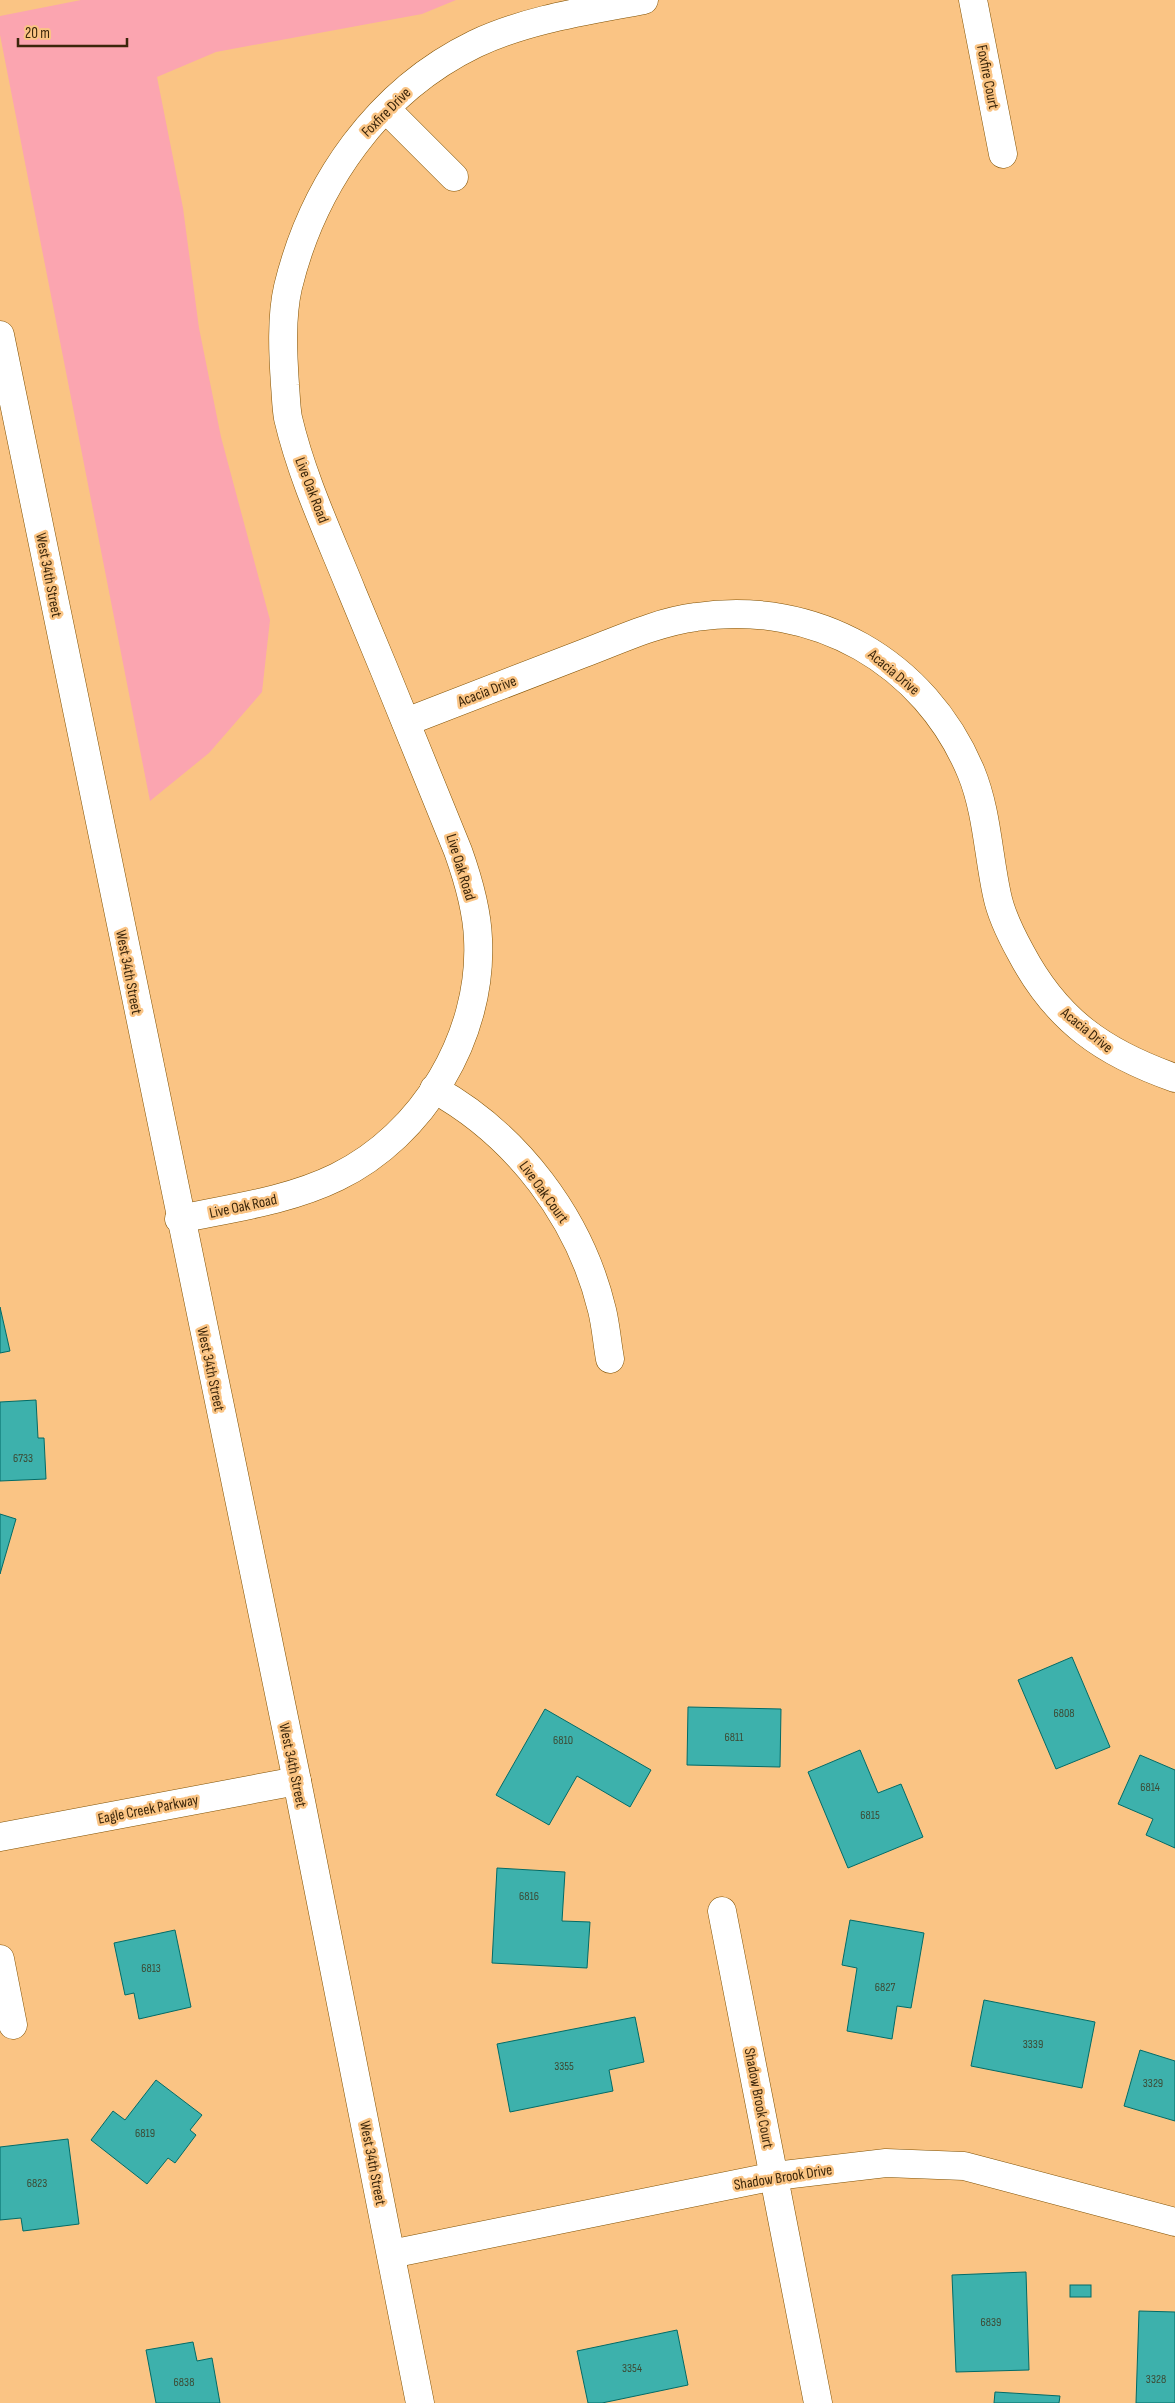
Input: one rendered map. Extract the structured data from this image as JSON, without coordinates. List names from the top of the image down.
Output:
{
  "streets": {
    "street": [
      "Foxfire Court",
      "Foxfire Drive",
      "Live Oak Road",
      "West 34th Street",
      "Acacia Drive",
      "Live Oak Court",
      "Eagle Creek Parkway",
      "Shadow Brook Court",
      "Shadow Brook Drive"
    ]
  },
  "crossings": [
    ["Foxfire Drive", "Live Oak Road"],
    ["Live Oak Road", "West 34th Street"],
    ["Live Oak Road", "Acacia Drive"],
    ["Live Oak Road", "Live Oak Court"],
    ["West 34th Street", "Eagle Creek Parkway"],
    ["West 34th Street", "Shadow Brook Drive"],
    ["Shadow Brook Court", "Shadow Brook Drive"]
  ],
  "house_numbers": [
    "6733",
    "6808",
    "6811",
    "6810",
    "6814",
    "6815",
    "6816",
    "6813",
    "6827",
    "3339",
    "3355",
    "3329",
    "6819",
    "6823",
    "6839",
    "3354",
    "3328",
    "6838"
  ],
  "scale_bar": "20 m"
}
